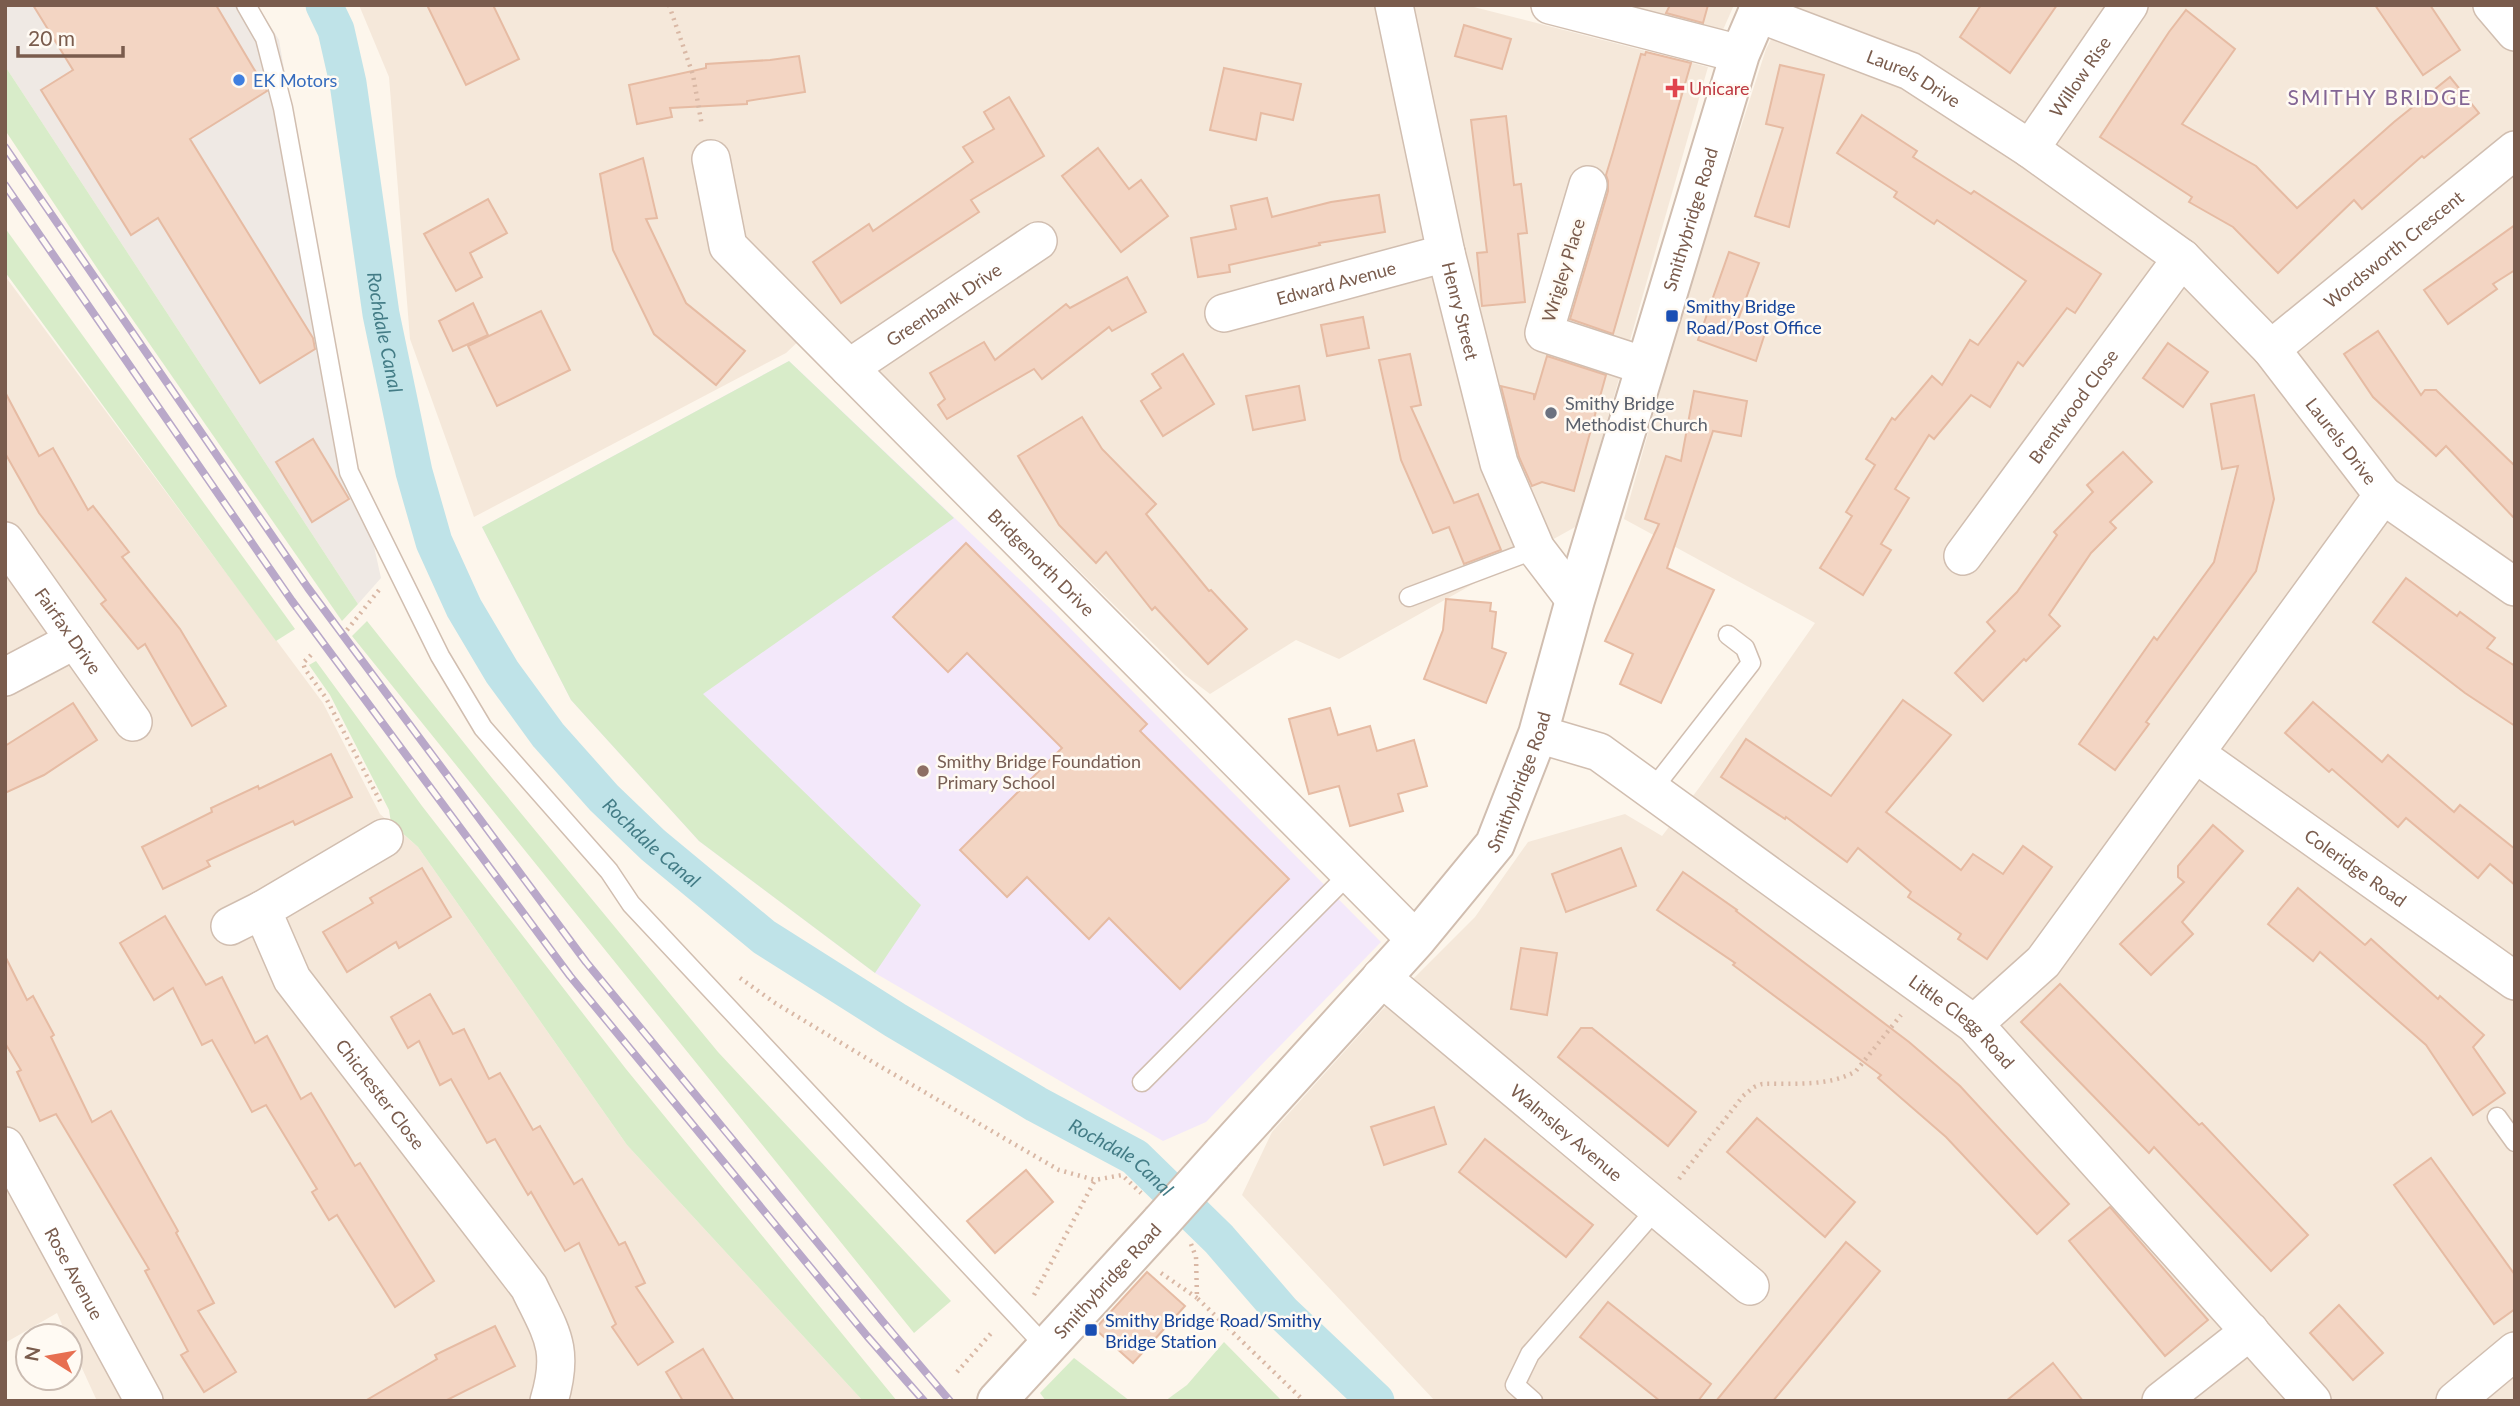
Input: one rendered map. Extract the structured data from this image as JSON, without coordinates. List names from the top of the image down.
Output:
{
  "streets": {
    "street": [
      "Willow Rise",
      "Laurels Drive",
      "Smithybridge Road",
      "Wordsworth Crescent",
      "Wrigley Place",
      "Edward Avenue",
      "Greenbank Drive",
      "Henry Street",
      "Brentwood Close",
      "Bridgenorth Drive",
      "Fairfax Drive",
      "Coleridge Road",
      "Little Clegg Road",
      "Chichester Close",
      "Walmsley Avenue",
      "Rose Avenue"
    ]
  },
  "crossings": [
    ["Willow Rise", "Laurels Drive"],
    ["Laurels Drive", "Smithybridge Road"],
    ["Laurels Drive", "Wordsworth Crescent"],
    ["Laurels Drive", "Brentwood Close"],
    ["Laurels Drive", "Coleridge Road"],
    ["Laurels Drive", "Little Clegg Road"],
    ["Smithybridge Road", "Wrigley Place"],
    ["Smithybridge Road", "Henry Street"],
    ["Smithybridge Road", "Bridgenorth Drive"],
    ["Smithybridge Road", "Little Clegg Road"],
    ["Smithybridge Road", "Walmsley Avenue"],
    ["Edward Avenue", "Henry Street"],
    ["Greenbank Drive", "Bridgenorth Drive"]
  ],
  "districts": ["SMITHY BRIDGE"],
  "water": ["Rochdale Canal"],
  "places": {
    "other": ["EK Motors", "Smithy Bridge Methodist Church", "Smithy Bridge Foundation Primary School"],
    "health": ["Unicare"],
    "transit": ["Smithy Bridge Road/Post Office", "Smithy Bridge Road/Smithy Bridge Station"]
  },
  "scale_bar": "20 m",
  "north": "left"
}
